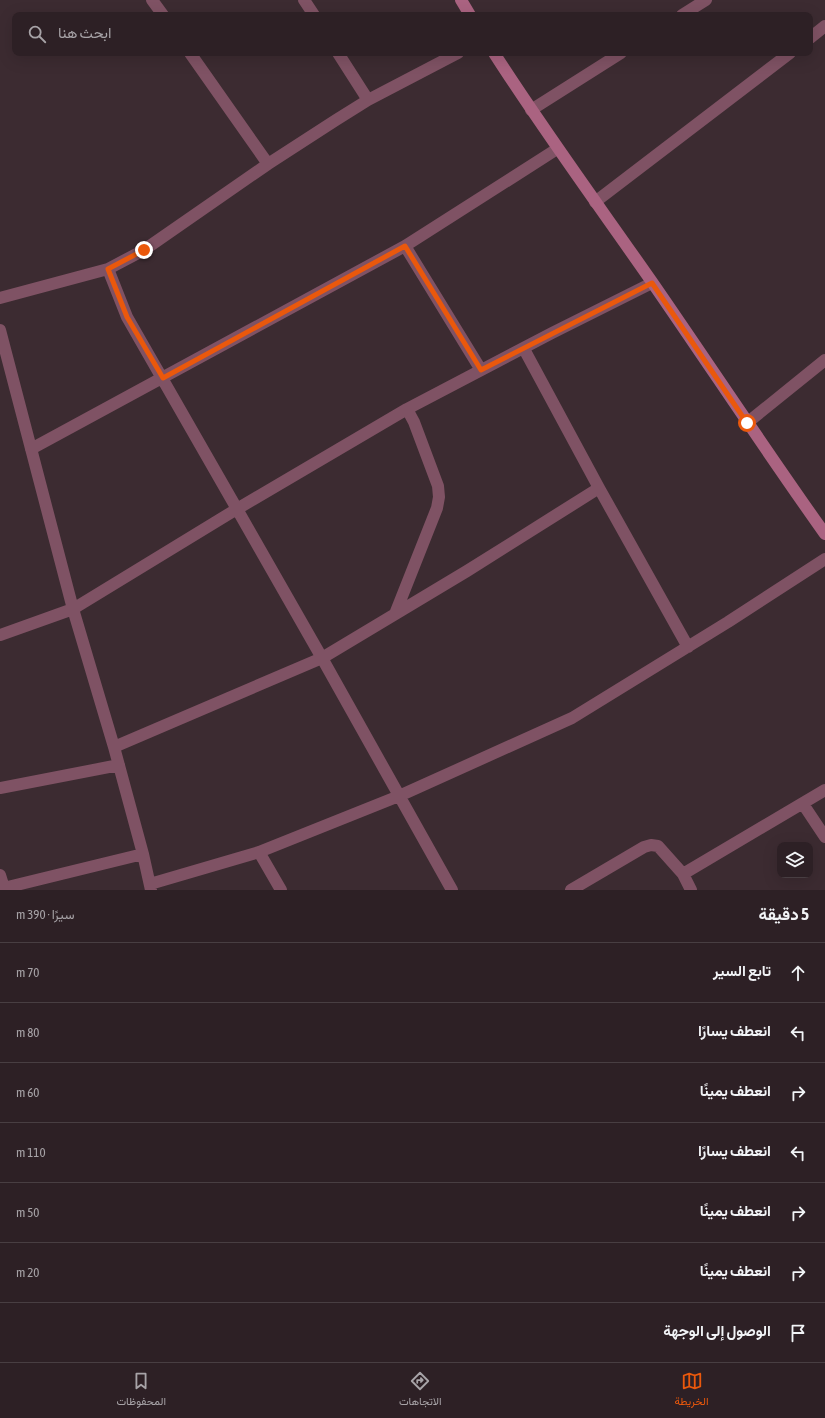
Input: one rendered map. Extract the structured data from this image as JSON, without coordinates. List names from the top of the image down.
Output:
{
  "page": {
    "search": "ابحث هنا",
    "heading": ["5 دقيقة", "سيرًا · 390 m"],
    "list": [
      ["تابع السير", "70 m"],
      ["انعطف يسارًا", "80 m"],
      ["انعطف يمينًا", "60 m"],
      ["انعطف يسارًا", "110 m"],
      ["انعطف يمينًا", "50 m"],
      ["انعطف يمينًا", "20 m"],
      "الوصول إلى الوجهة"
    ],
    "nav": ["الخريطة", "الاتجاهات", "المحفوظات"]
  }
}
